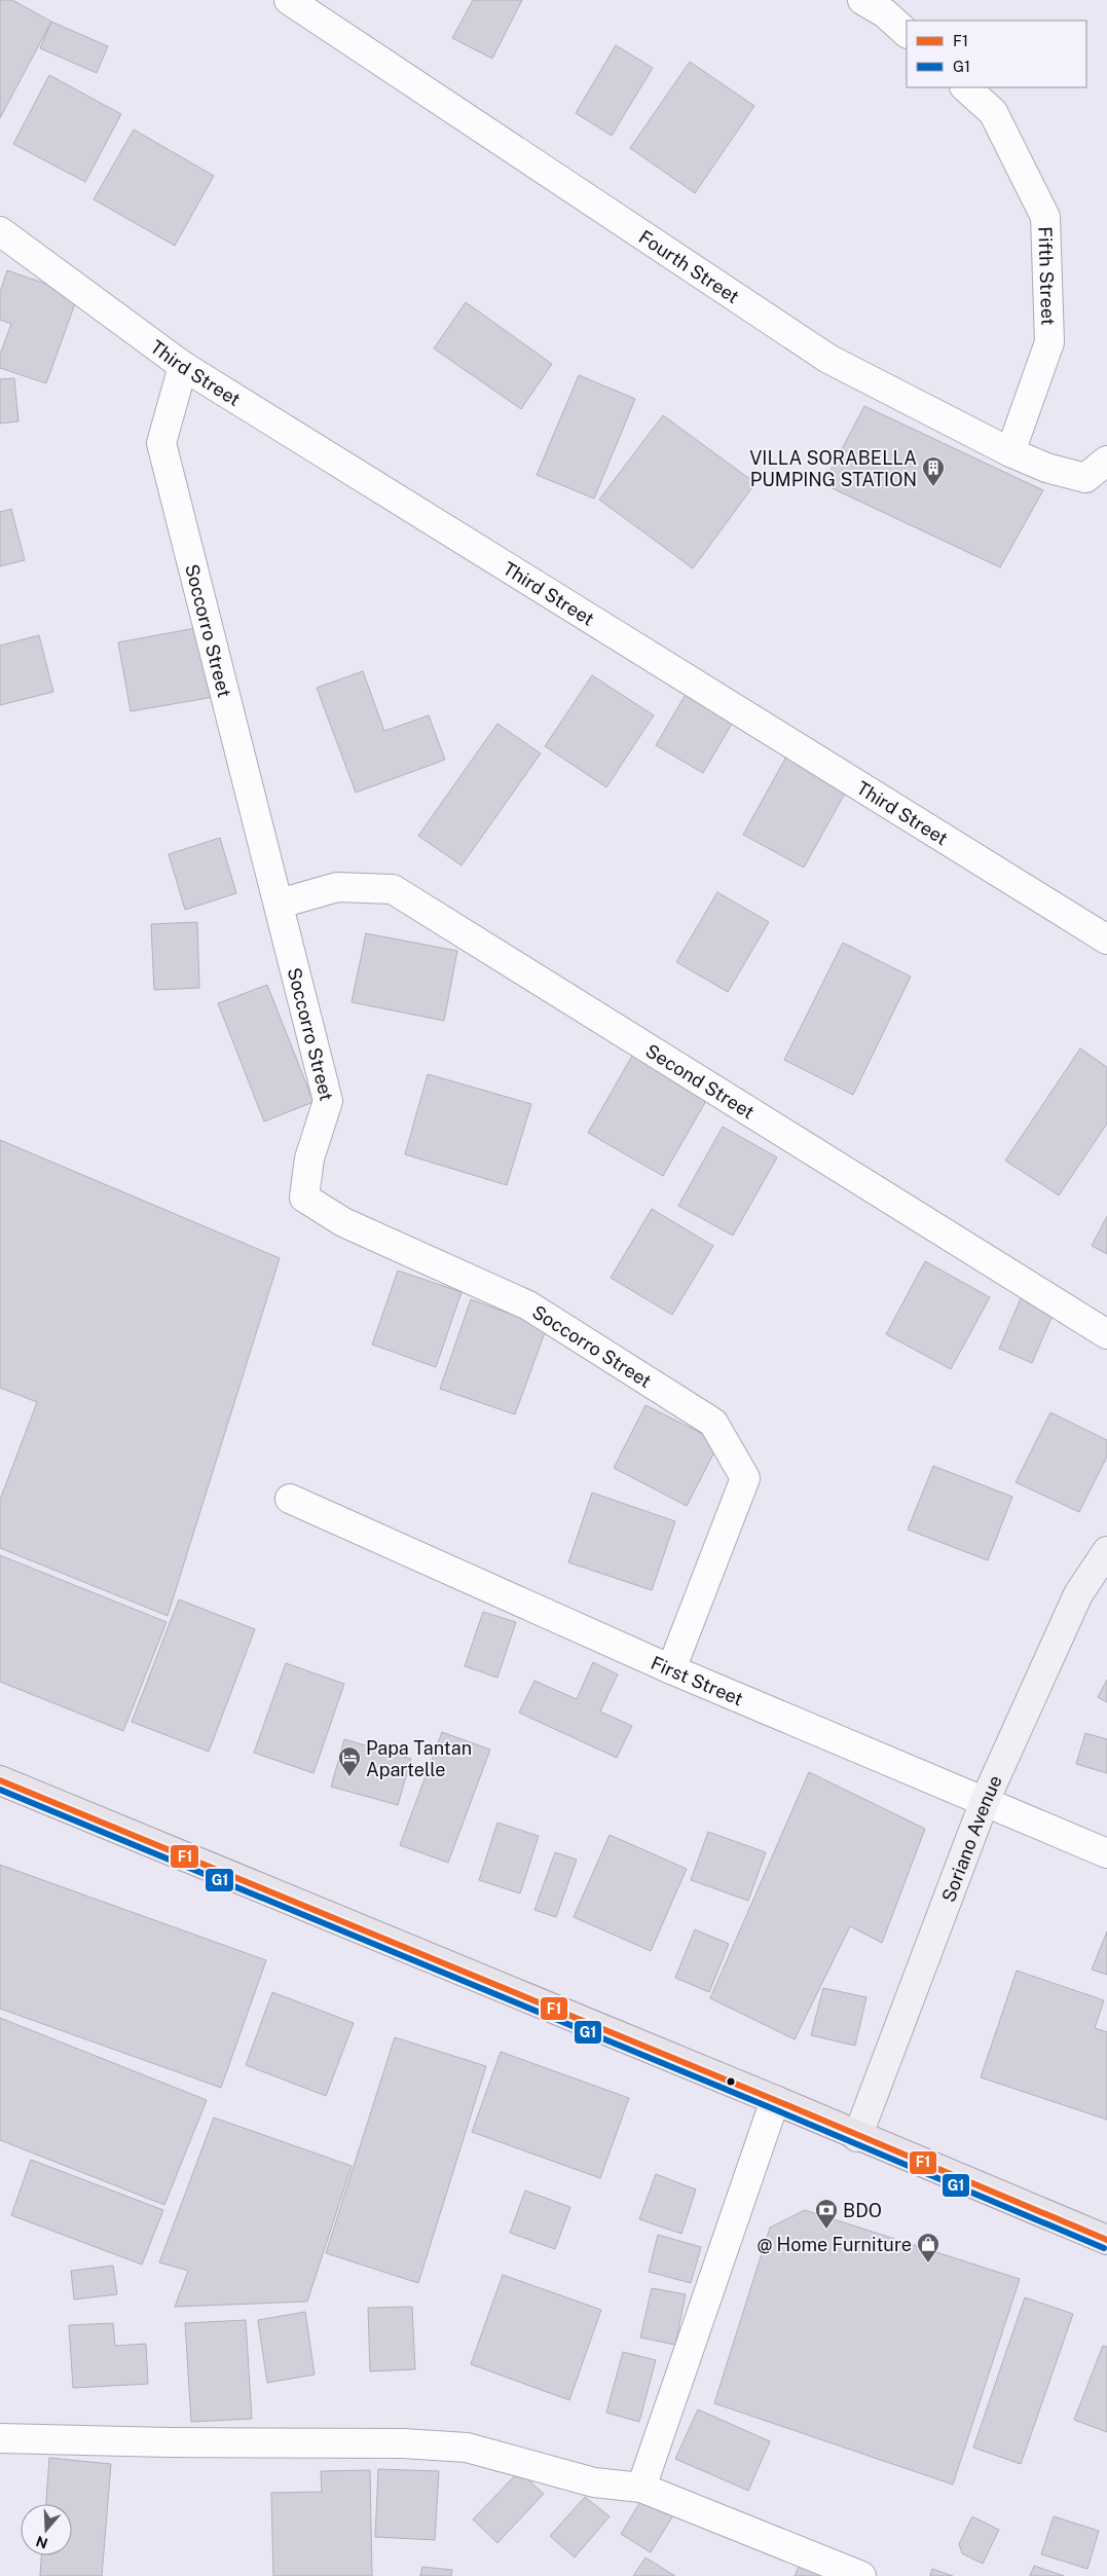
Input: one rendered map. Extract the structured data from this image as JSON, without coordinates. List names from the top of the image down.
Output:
{
  "streets": {
    "street": [
      "Fourth Street",
      "Fifth Street",
      "Third Street",
      "Soccorro Street",
      "Second Street",
      "First Street",
      "Soriano Avenue"
    ]
  },
  "crossings": [
    ["Fourth Street", "Fifth Street"],
    ["Third Street", "Soccorro Street"],
    ["Soccorro Street", "Second Street"],
    ["Soccorro Street", "First Street"],
    ["First Street", "Soriano Avenue"]
  ],
  "places": {
    "building": ["VILLA SORABELLA PUMPING STATION"],
    "hotel": ["Papa Tantan Apartelle"],
    "bank": ["BDO"],
    "shop": ["@ Home Furniture"]
  },
  "lines": ["transit line F1", "transit line G1"],
  "legend": ["F1", "G1"],
  "north": "bottom"
}
